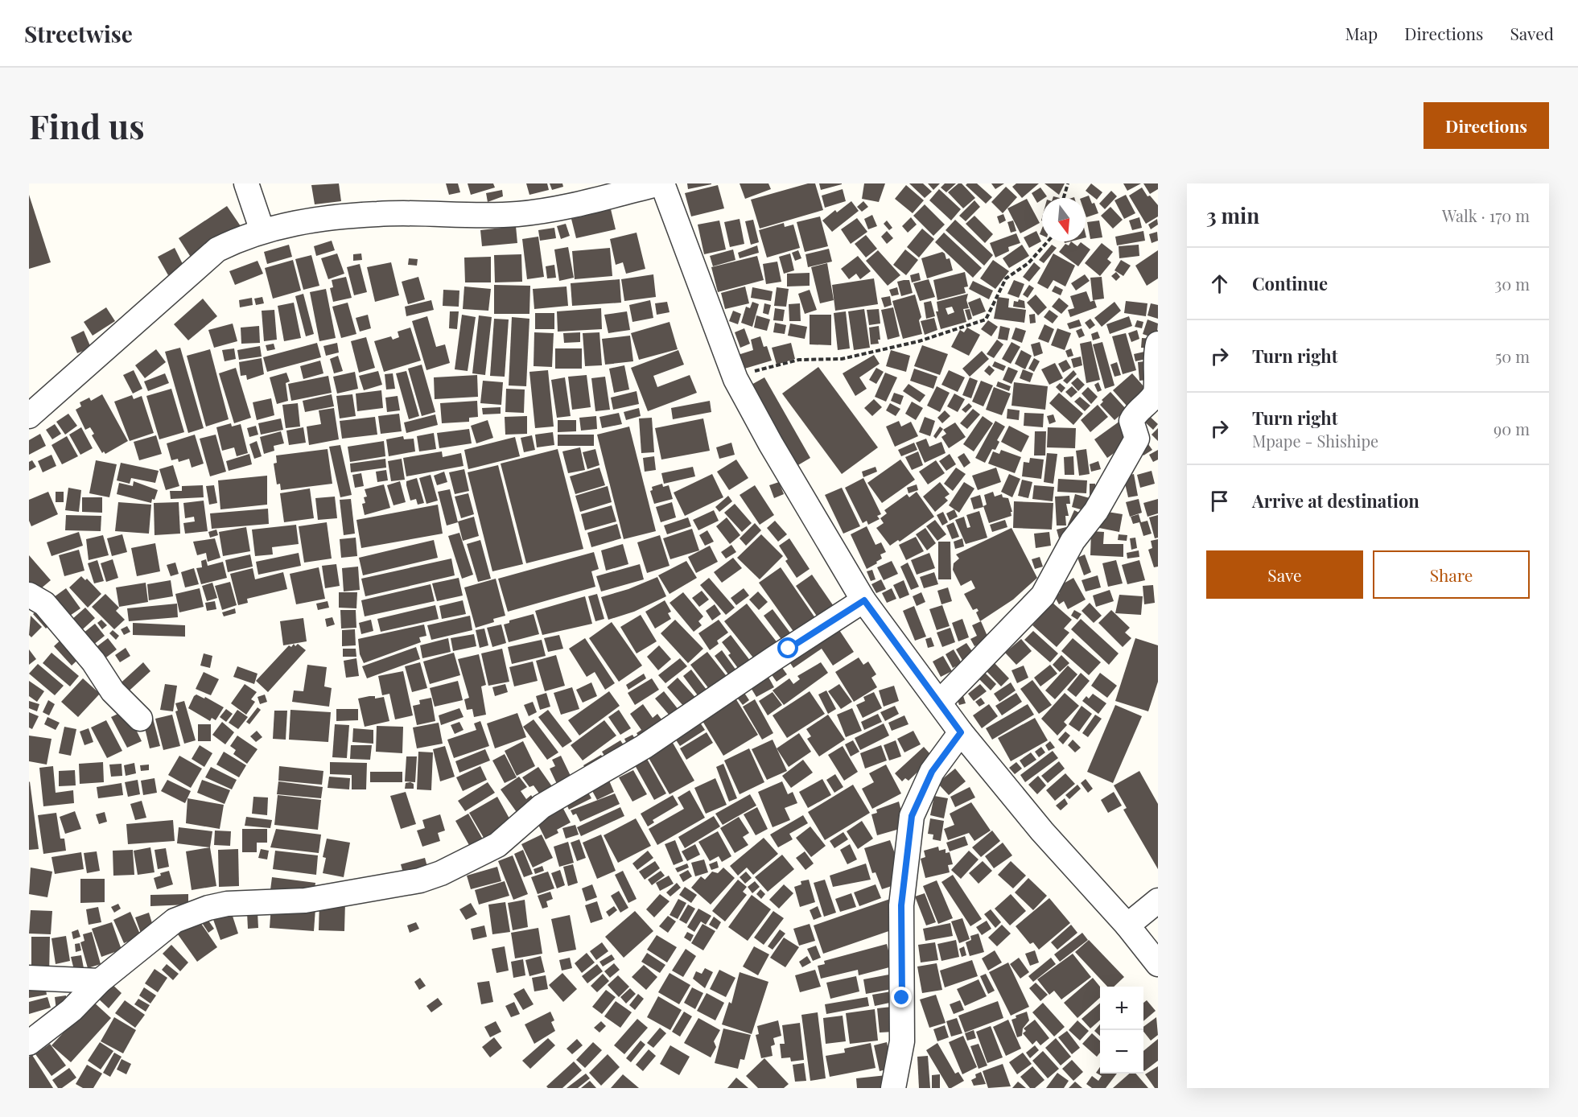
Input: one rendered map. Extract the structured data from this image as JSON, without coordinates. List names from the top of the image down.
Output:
{
  "north": "bottom",
  "page": {
    "header": "Streetwise",
    "nav": ["Map", "Directions", "Saved"],
    "buttons": [
      "Directions",
      ["Save", "Share"]
    ],
    "title": "Find us",
    "heading": ["3 min", "Walk · 170 m"],
    "list": [
      ["Continue", "30 m"],
      ["Turn right", "50 m"],
      ["Turn right", "Mpape - Shishipe", "90 m"],
      "Arrive at destination"
    ],
    "map_buttons": ["+", "−"]
  }
}
